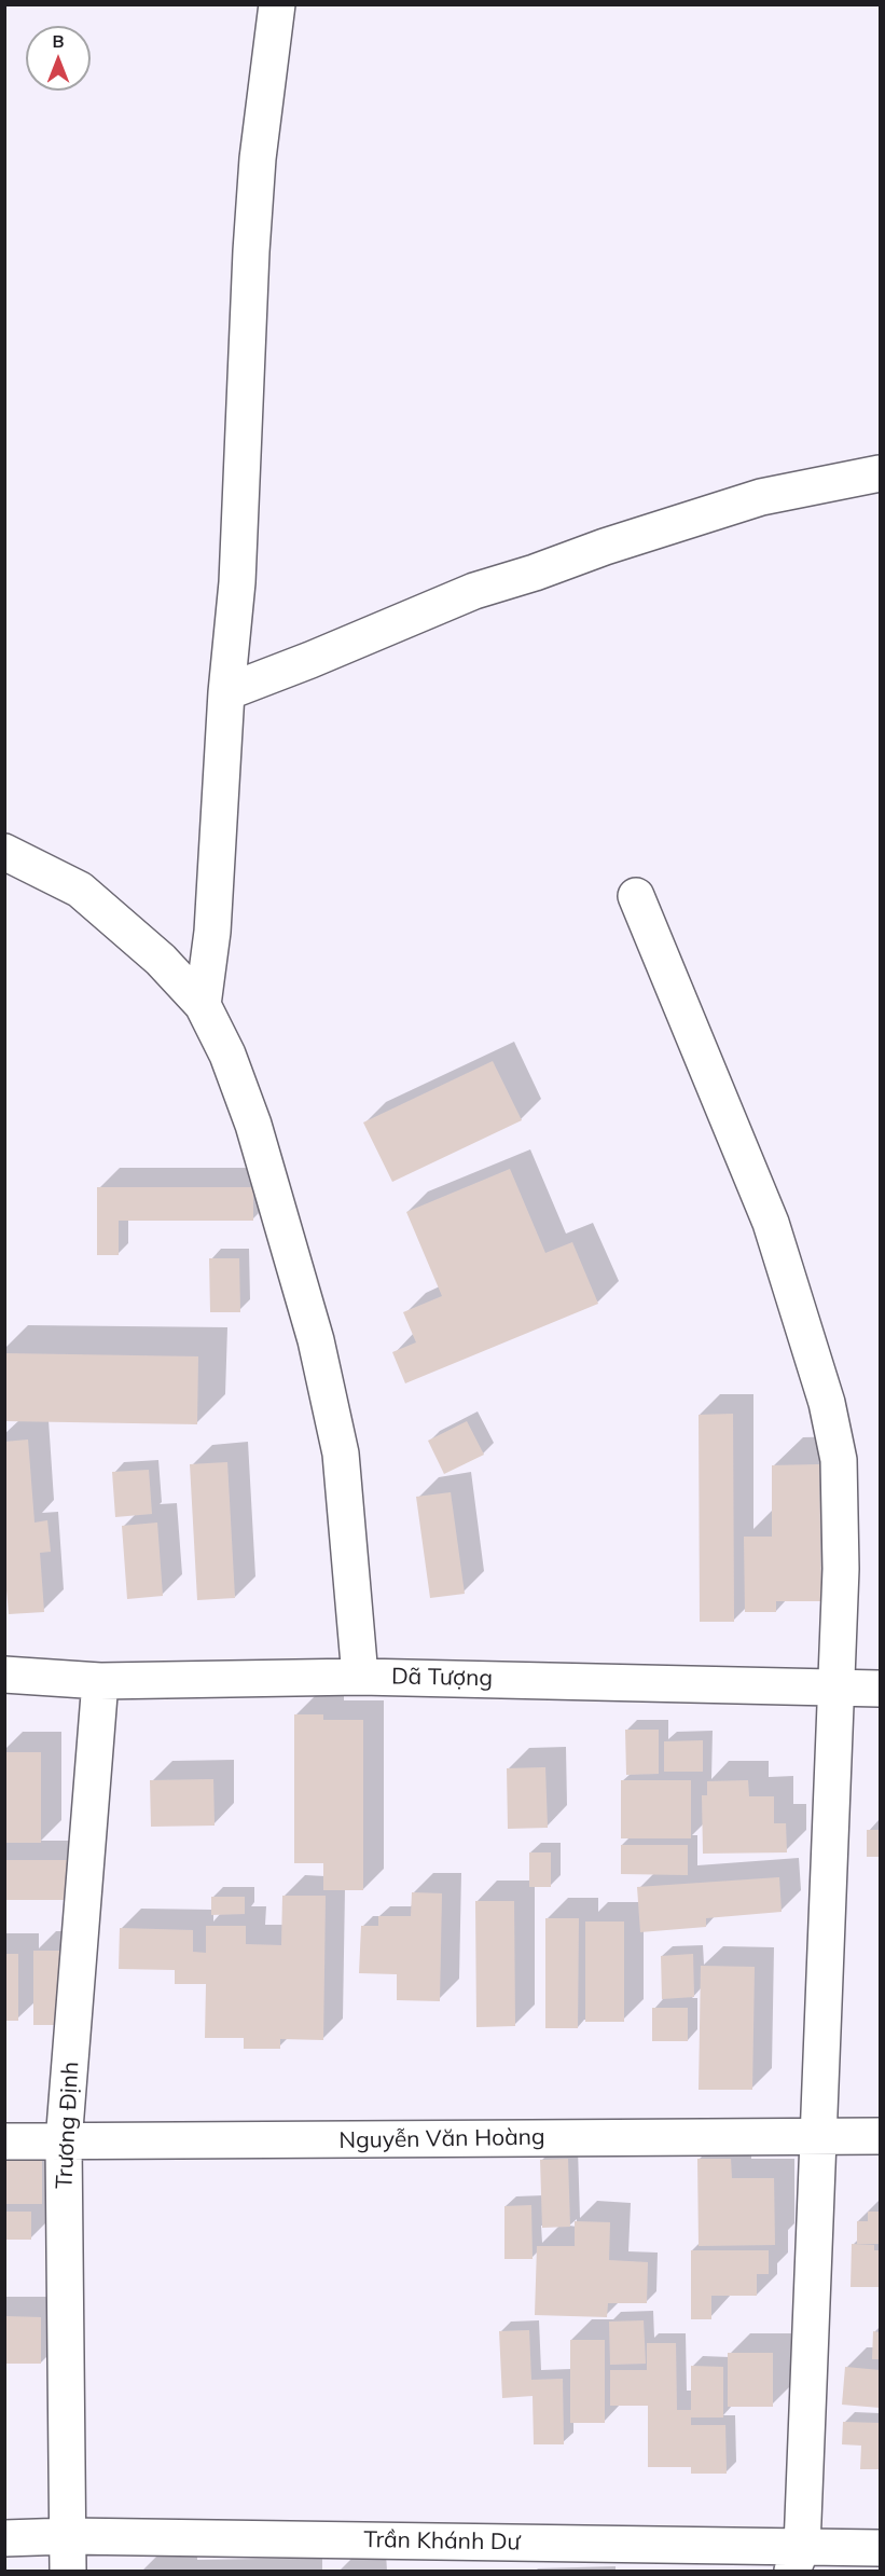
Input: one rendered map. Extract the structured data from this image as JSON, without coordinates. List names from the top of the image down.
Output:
{
  "streets": {
    "street": [
      "Dã Tượng",
      "Trương Định",
      "Nguyễn Văn Hoàng",
      "Trần Khánh Dư"
    ]
  },
  "crossings": [
    ["Dã Tượng", "Trương Định"],
    ["Trương Định", "Nguyễn Văn Hoàng"],
    ["Trương Định", "Trần Khánh Dư"]
  ],
  "north": "top"
}
